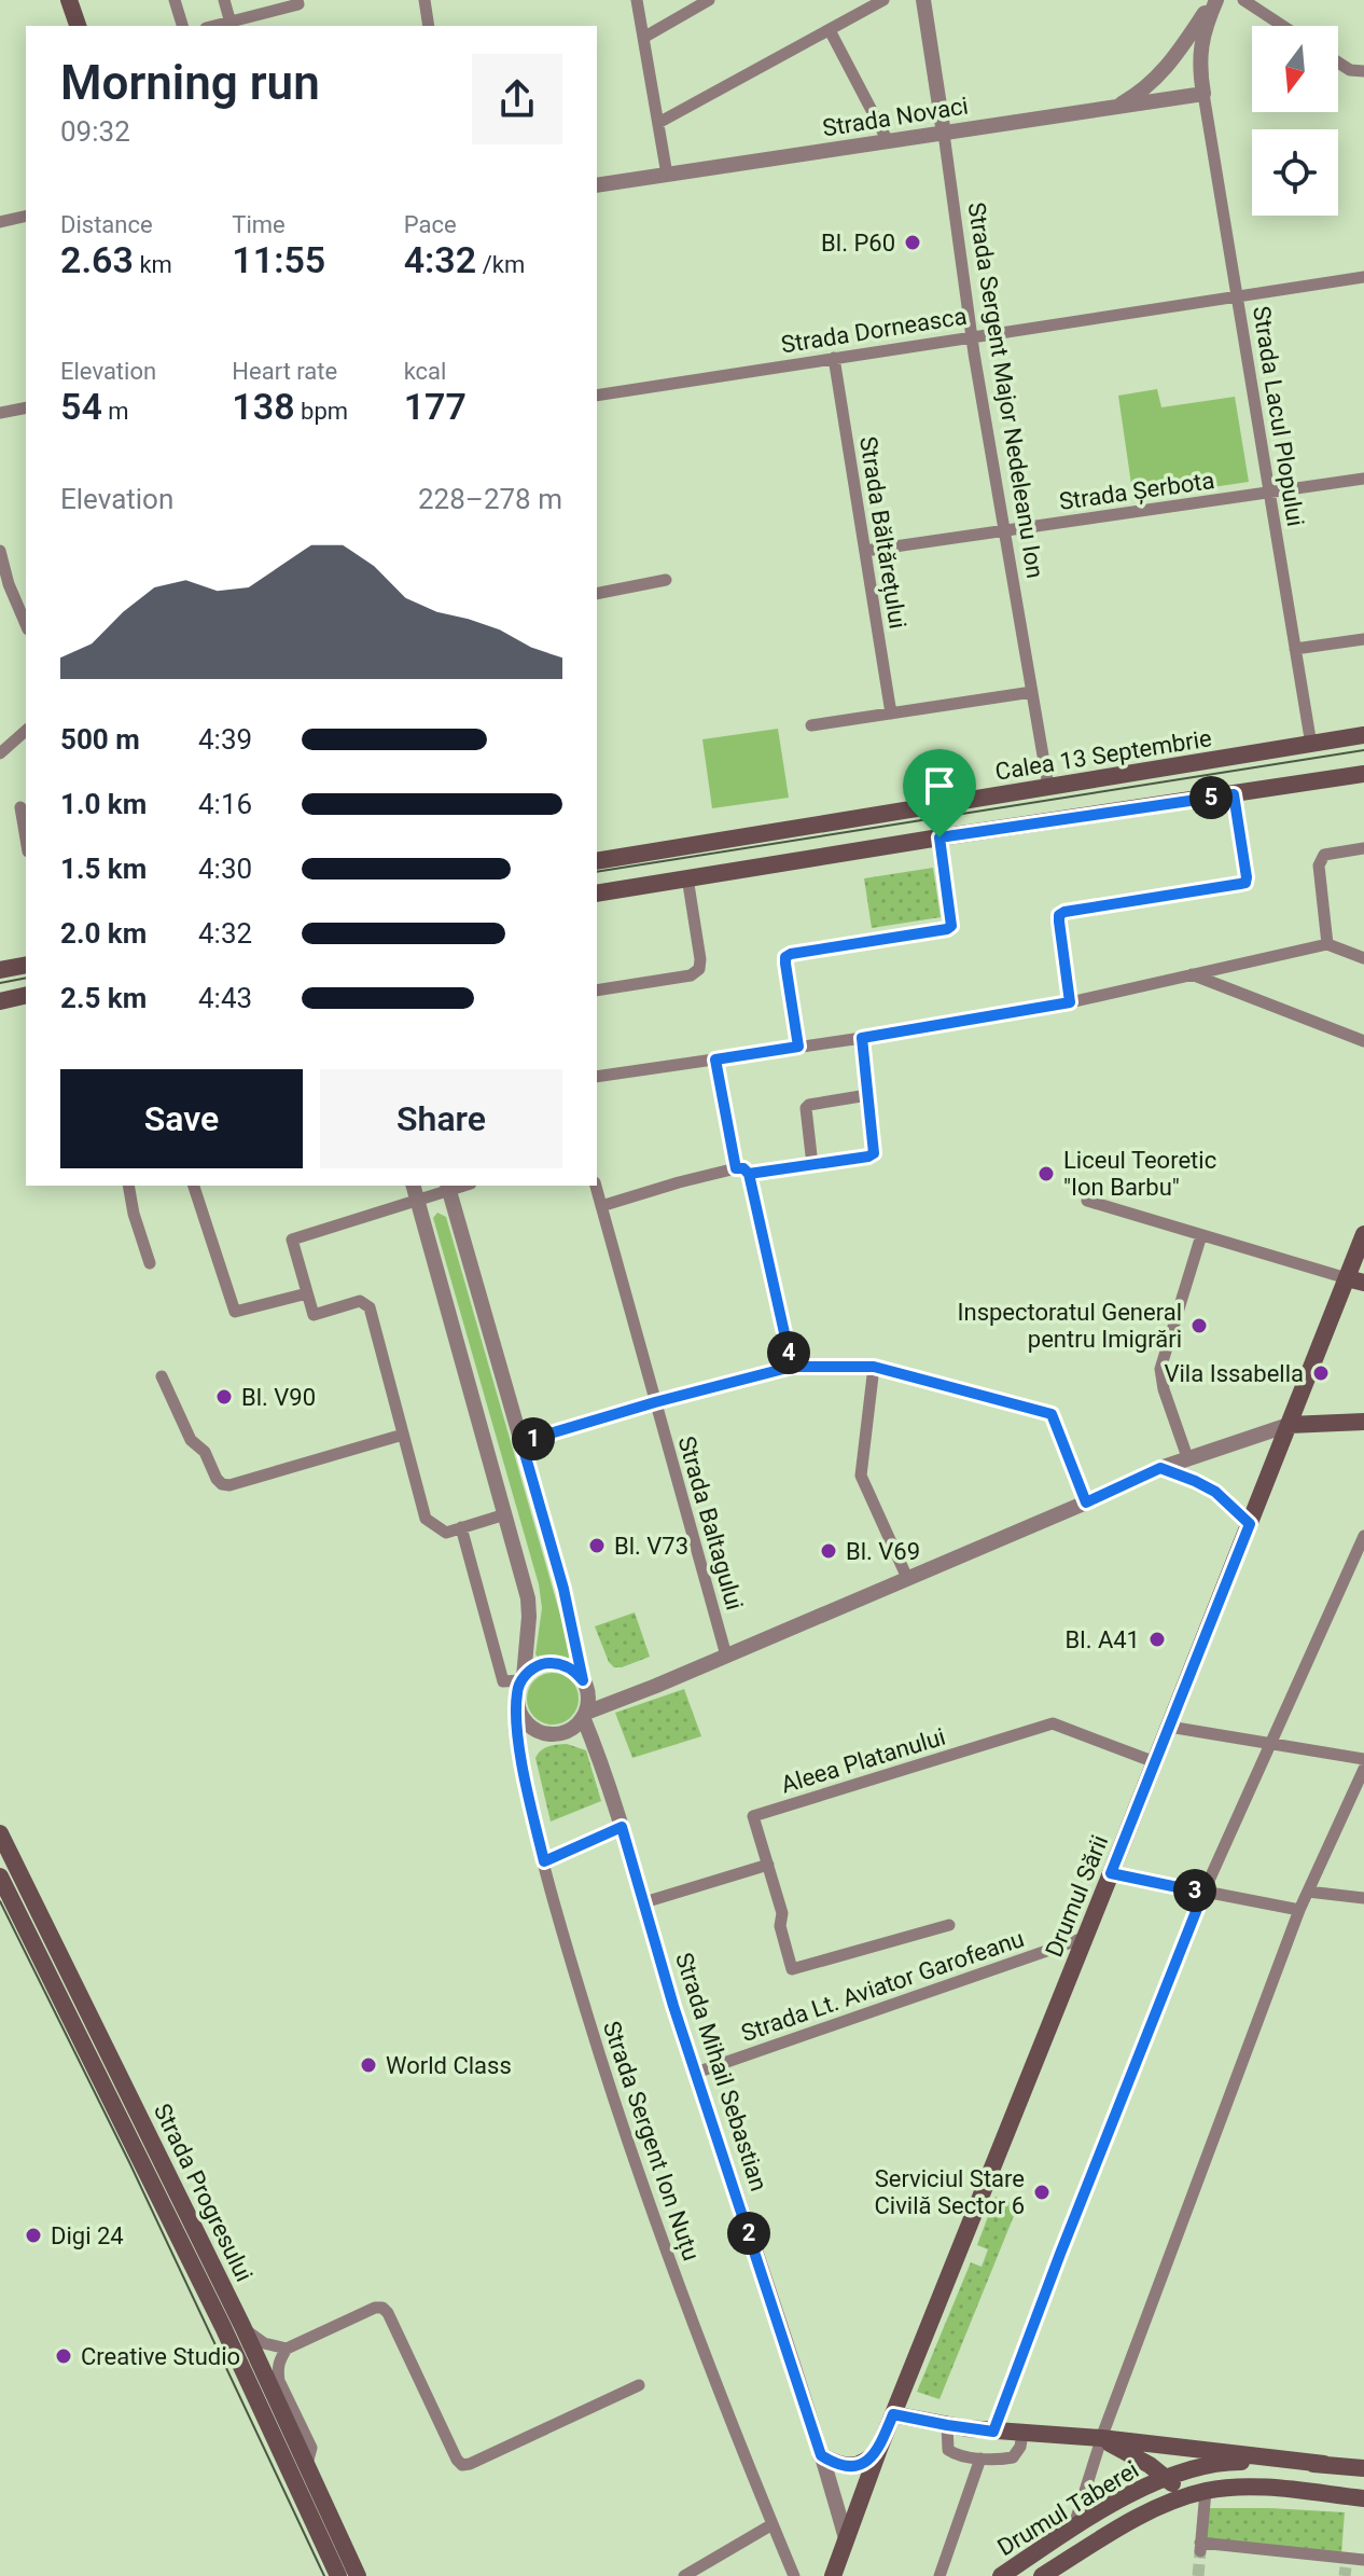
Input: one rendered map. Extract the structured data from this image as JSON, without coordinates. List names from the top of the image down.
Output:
{
  "streets": {
    "main road": [
      "Calea 13 Septembrie",
      "Drumul Sării",
      "Strada Progresului",
      "Drumul Taberei"
    ],
    "street": [
      "Strada Novaci",
      "Strada Dorneasca",
      "Strada Sergent Major Nedeleanu Ion",
      "Strada Lacul Plopului",
      "Strada Șerbota",
      "Strada Băltărețului",
      "Strada Baltagului",
      "Aleea Platanului",
      "Strada Lt. Aviator Garofeanu",
      "Strada Mihail Sebastian",
      "Strada Sergent Ion Nuțu"
    ]
  },
  "crossings": [
    ["Strada Novaci", "Strada Sergent Major Nedeleanu Ion"],
    ["Strada Novaci", "Strada Lacul Plopului"],
    ["Strada Dorneasca", "Strada Sergent Major Nedeleanu Ion"],
    ["Strada Dorneasca", "Strada Lacul Plopului"],
    ["Strada Dorneasca", "Strada Băltărețului"],
    ["Strada Sergent Major Nedeleanu Ion", "Strada Șerbota"],
    ["Strada Sergent Major Nedeleanu Ion", "Calea 13 Septembrie"],
    ["Strada Lacul Plopului", "Strada Șerbota"],
    ["Strada Lacul Plopului", "Calea 13 Septembrie"],
    ["Strada Șerbota", "Strada Băltărețului"],
    ["Aleea Platanului", "Drumul Sării"],
    ["Drumul Sării", "Strada Lt. Aviator Garofeanu"],
    ["Drumul Sării", "Strada Mihail Sebastian"],
    ["Strada Lt. Aviator Garofeanu", "Strada Mihail Sebastian"],
    ["Strada Mihail Sebastian", "Strada Sergent Ion Nuțu"]
  ],
  "places": [
    "Bl. P60",
    "Liceul Teoretic \"Ion Barbu\"",
    "Inspectoratul General pentru Imigrări",
    "Vila Issabella",
    "Bl. V90",
    "Bl. V73",
    "Bl. V69",
    "Bl. A41",
    "World Class",
    "Serviciul Stare Civilă Sector 6",
    "Digi 24",
    "Creative Studio"
  ],
  "north": "bottom",
  "page": {
    "heading": ["Morning run", "09:32"],
    "stats": [
      ["Distance", "2.63 km"],
      ["Time", "11:55"],
      ["Pace", "4:32 /km"],
      ["Elevation", "54 m"],
      ["Heart rate", "138 bpm"],
      ["kcal", "177"]
    ],
    "chart": ["Elevation", "228–278 m"],
    "list": [
      {
        "name": "500 m",
        "note": "4:39"
      },
      {
        "name": "1.0 km",
        "note": "4:16"
      },
      {
        "name": "1.5 km",
        "note": "4:30"
      },
      {
        "name": "2.0 km",
        "note": "4:32"
      },
      {
        "name": "2.5 km",
        "note": "4:43"
      }
    ],
    "pins": [
      "5",
      "4",
      "1",
      "3",
      "2"
    ],
    "buttons": ["Save", "Share"]
  }
}
